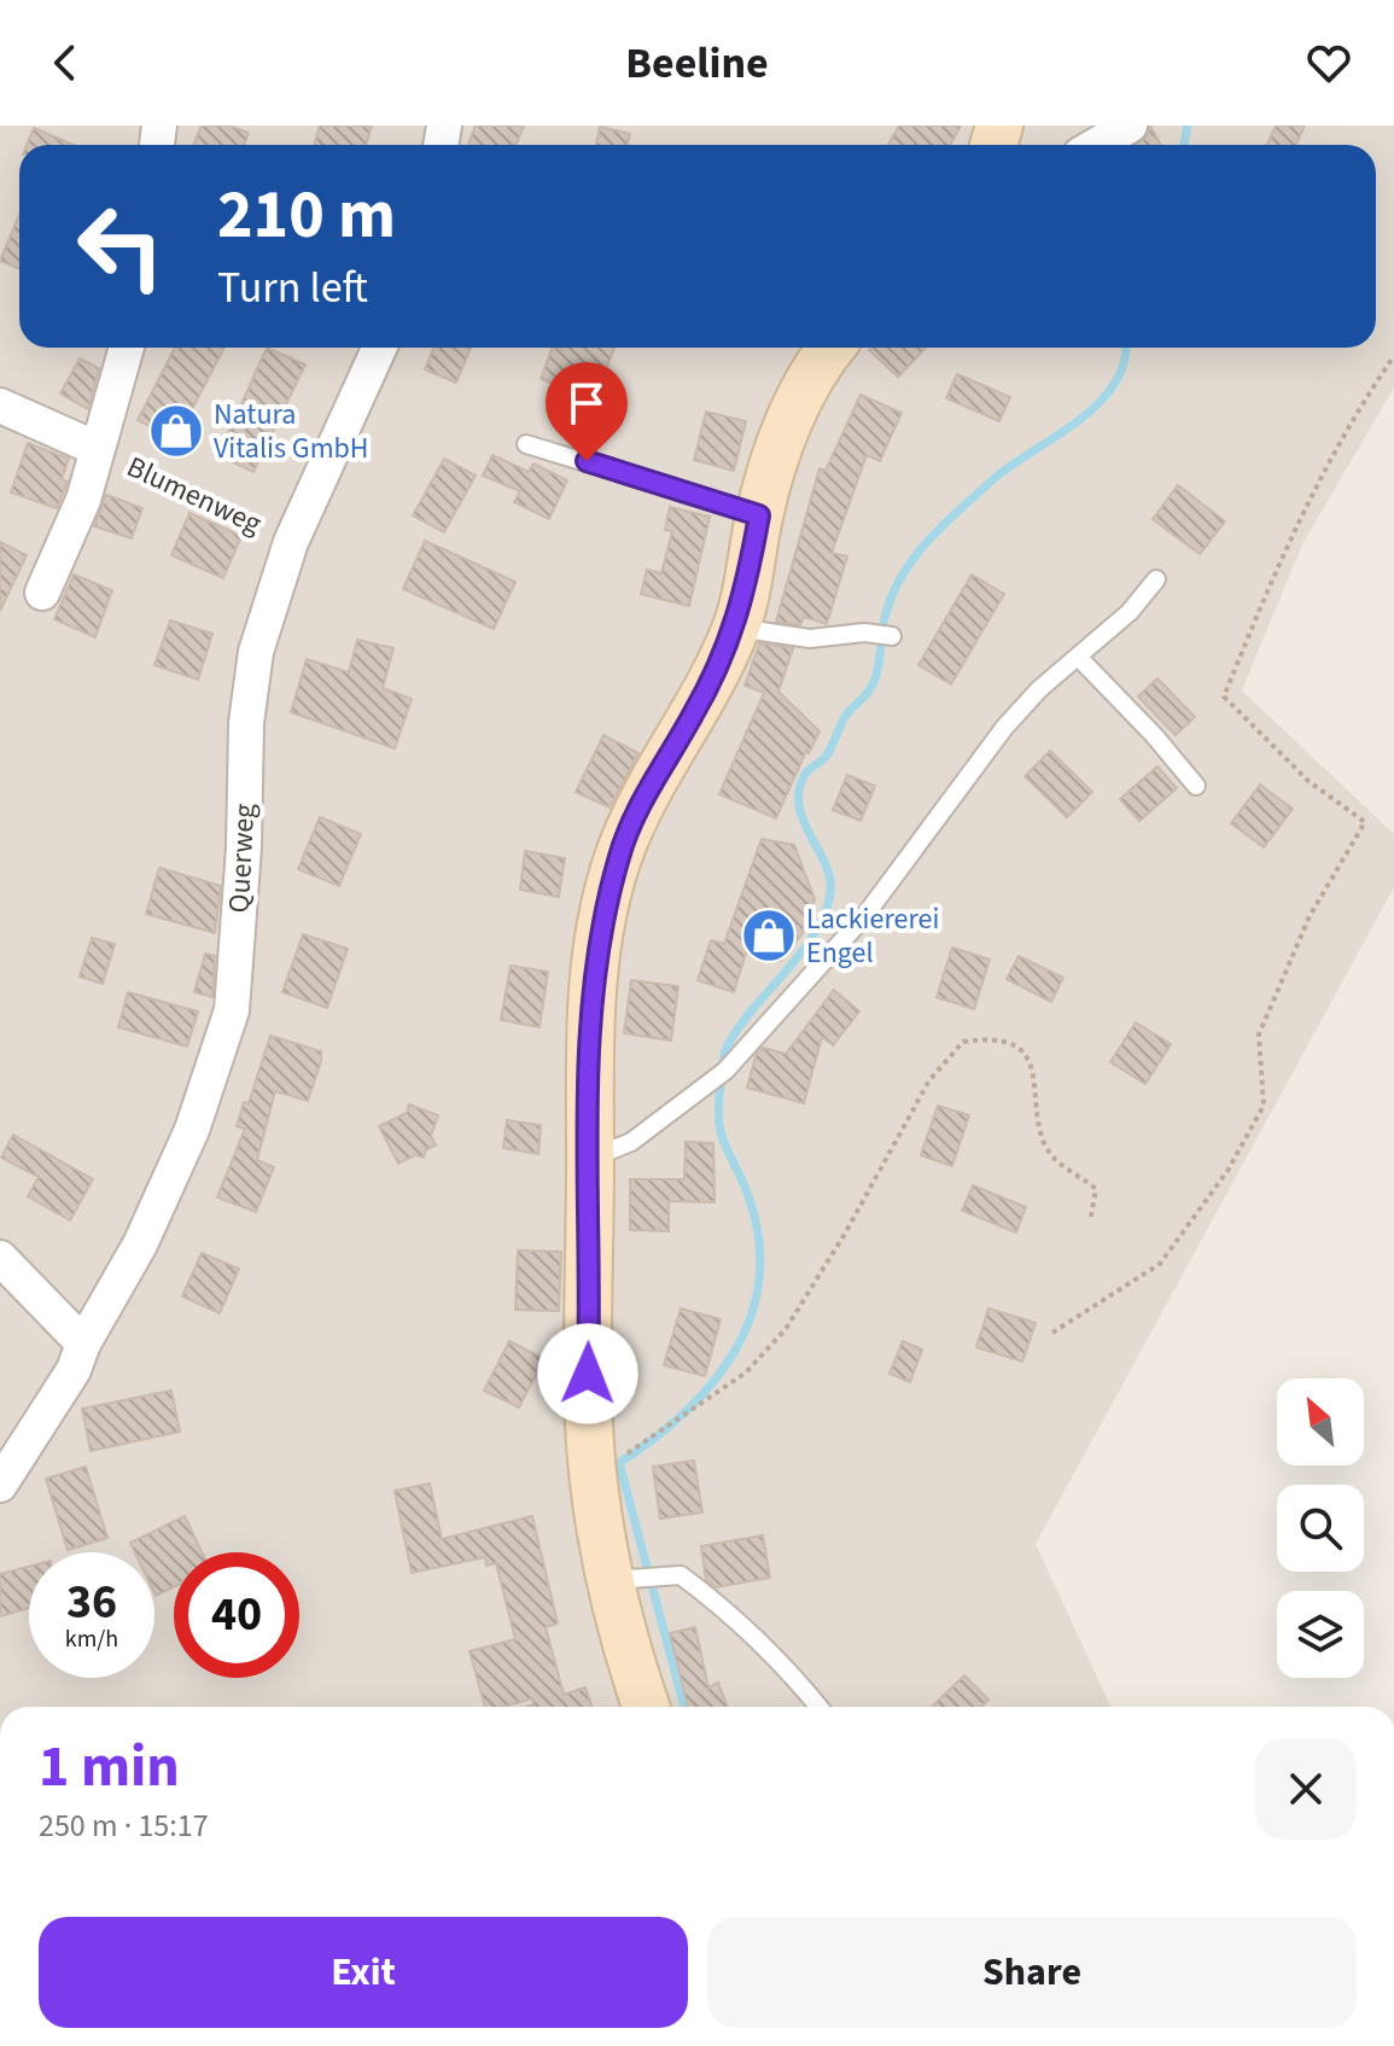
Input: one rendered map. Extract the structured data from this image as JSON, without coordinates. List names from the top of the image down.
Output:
{
  "streets": {
    "street": ["Blumenweg", "Querweg"]
  },
  "crossings": [
    ["Blumenweg", "Querweg"]
  ],
  "places": {
    "shop": ["Natura Vitalis GmbH", "Lackiererei Engel"]
  },
  "north": "top left",
  "page": {
    "header": "Beeline",
    "turn": ["210 m", "Turn left"],
    "speed": "36 km/h",
    "limit": "40",
    "heading": ["1 min", "250 m · 15:17"],
    "buttons": ["Exit", "Share"]
  }
}
